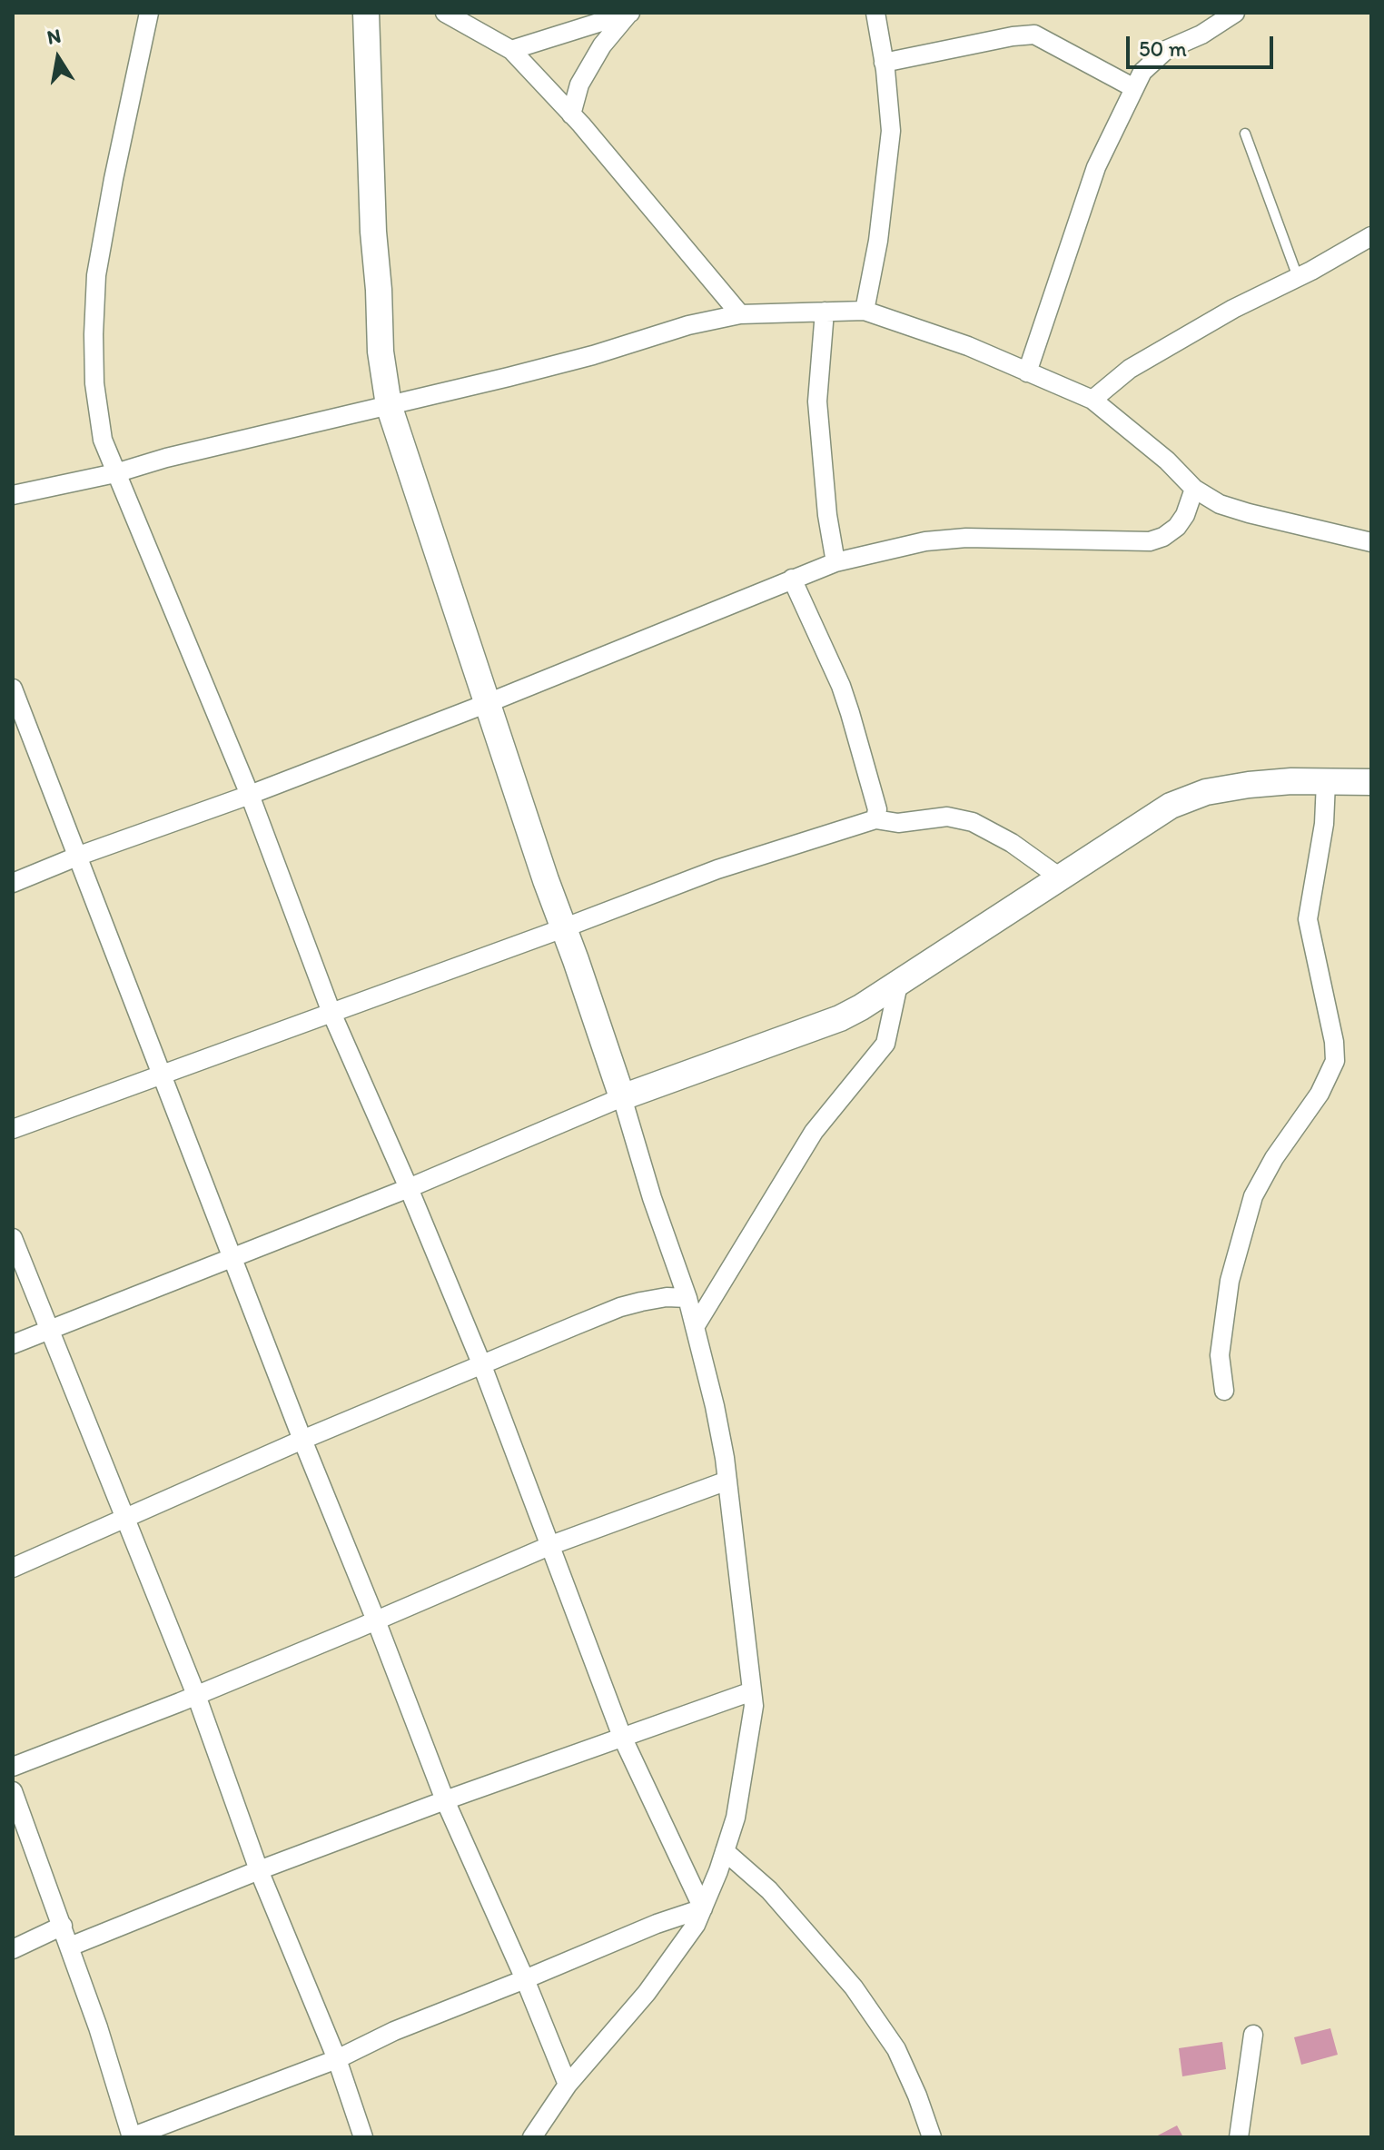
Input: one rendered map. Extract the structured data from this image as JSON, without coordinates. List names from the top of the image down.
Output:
{
  "scale_bar": "50 m",
  "north": "top"
}
